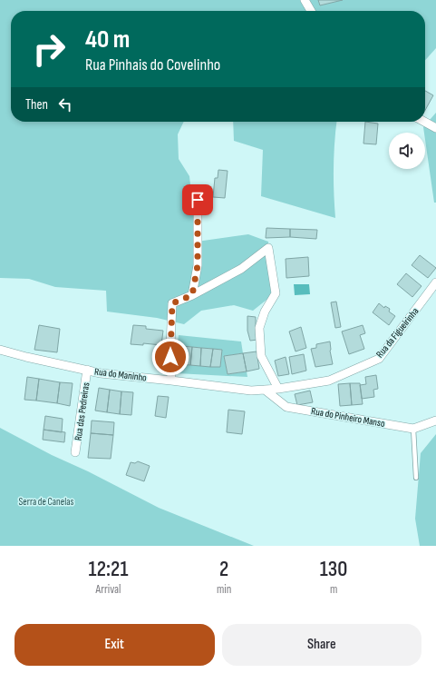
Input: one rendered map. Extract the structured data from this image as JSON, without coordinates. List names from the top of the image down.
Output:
{
  "streets": {
    "street": [
      "Rua da Figueirinha",
      "Rua do Maninho",
      "Rua das Pedreiras",
      "Rua do Pinheiro Manso"
    ]
  },
  "crossings": [
    ["Rua da Figueirinha", "Rua do Maninho"],
    ["Rua da Figueirinha", "Rua do Pinheiro Manso"],
    ["Rua do Maninho", "Rua das Pedreiras"],
    ["Rua do Maninho", "Rua do Pinheiro Manso"]
  ],
  "parks": ["Serra de Canelas"],
  "page": {
    "turn": ["40 m", "Rua Pinhais do Covelinho"],
    "then": "Then",
    "eta": [
      "12:21",
      "Arrival",
      "2",
      "min",
      "130",
      "m"
    ],
    "buttons": ["Exit", "Share"]
  }
}
